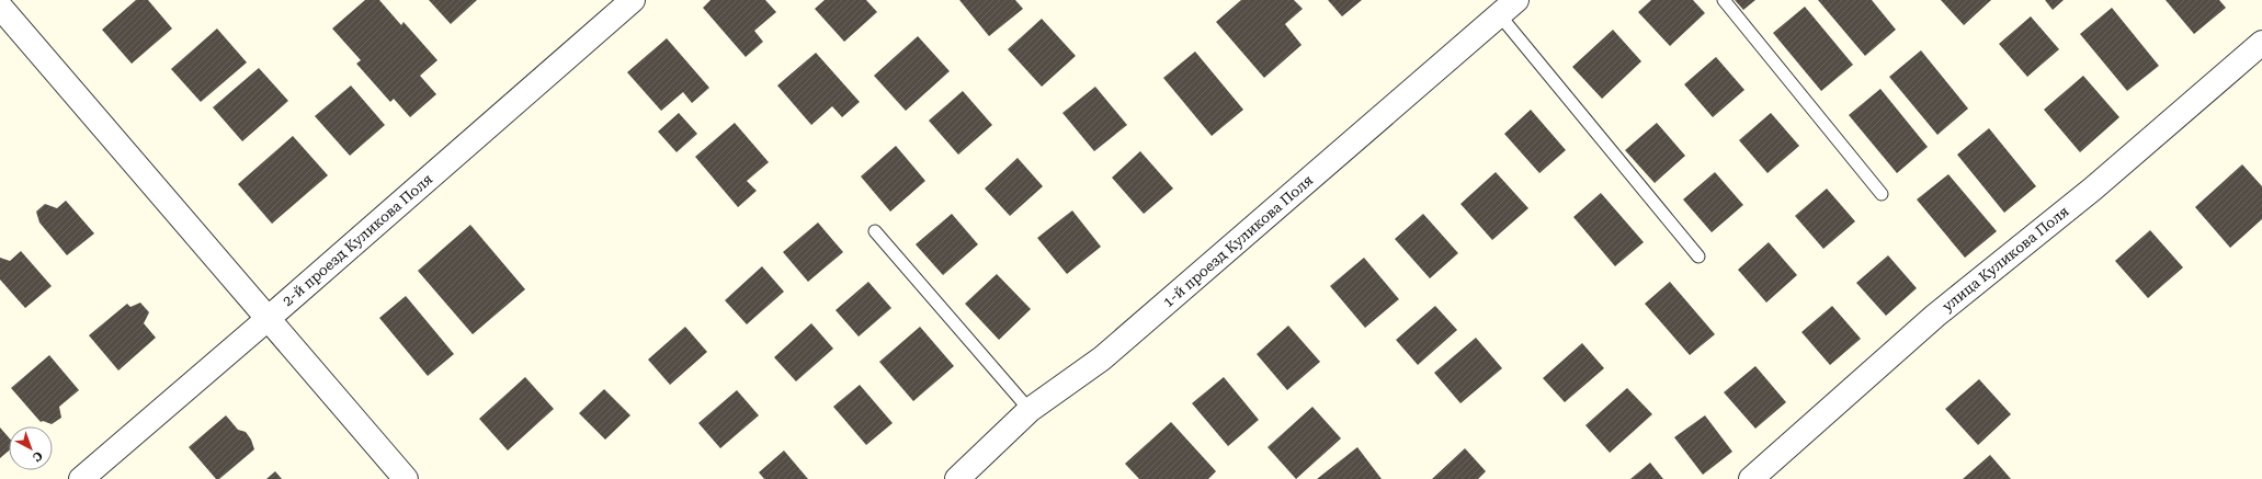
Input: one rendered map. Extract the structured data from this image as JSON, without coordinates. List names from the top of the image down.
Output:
{
  "streets": {
    "street": ["2-й проезд Куликова Поля", "1-й проезд Куликова Поля", "улица Куликова Поля"]
  },
  "north": "bottom right"
}
